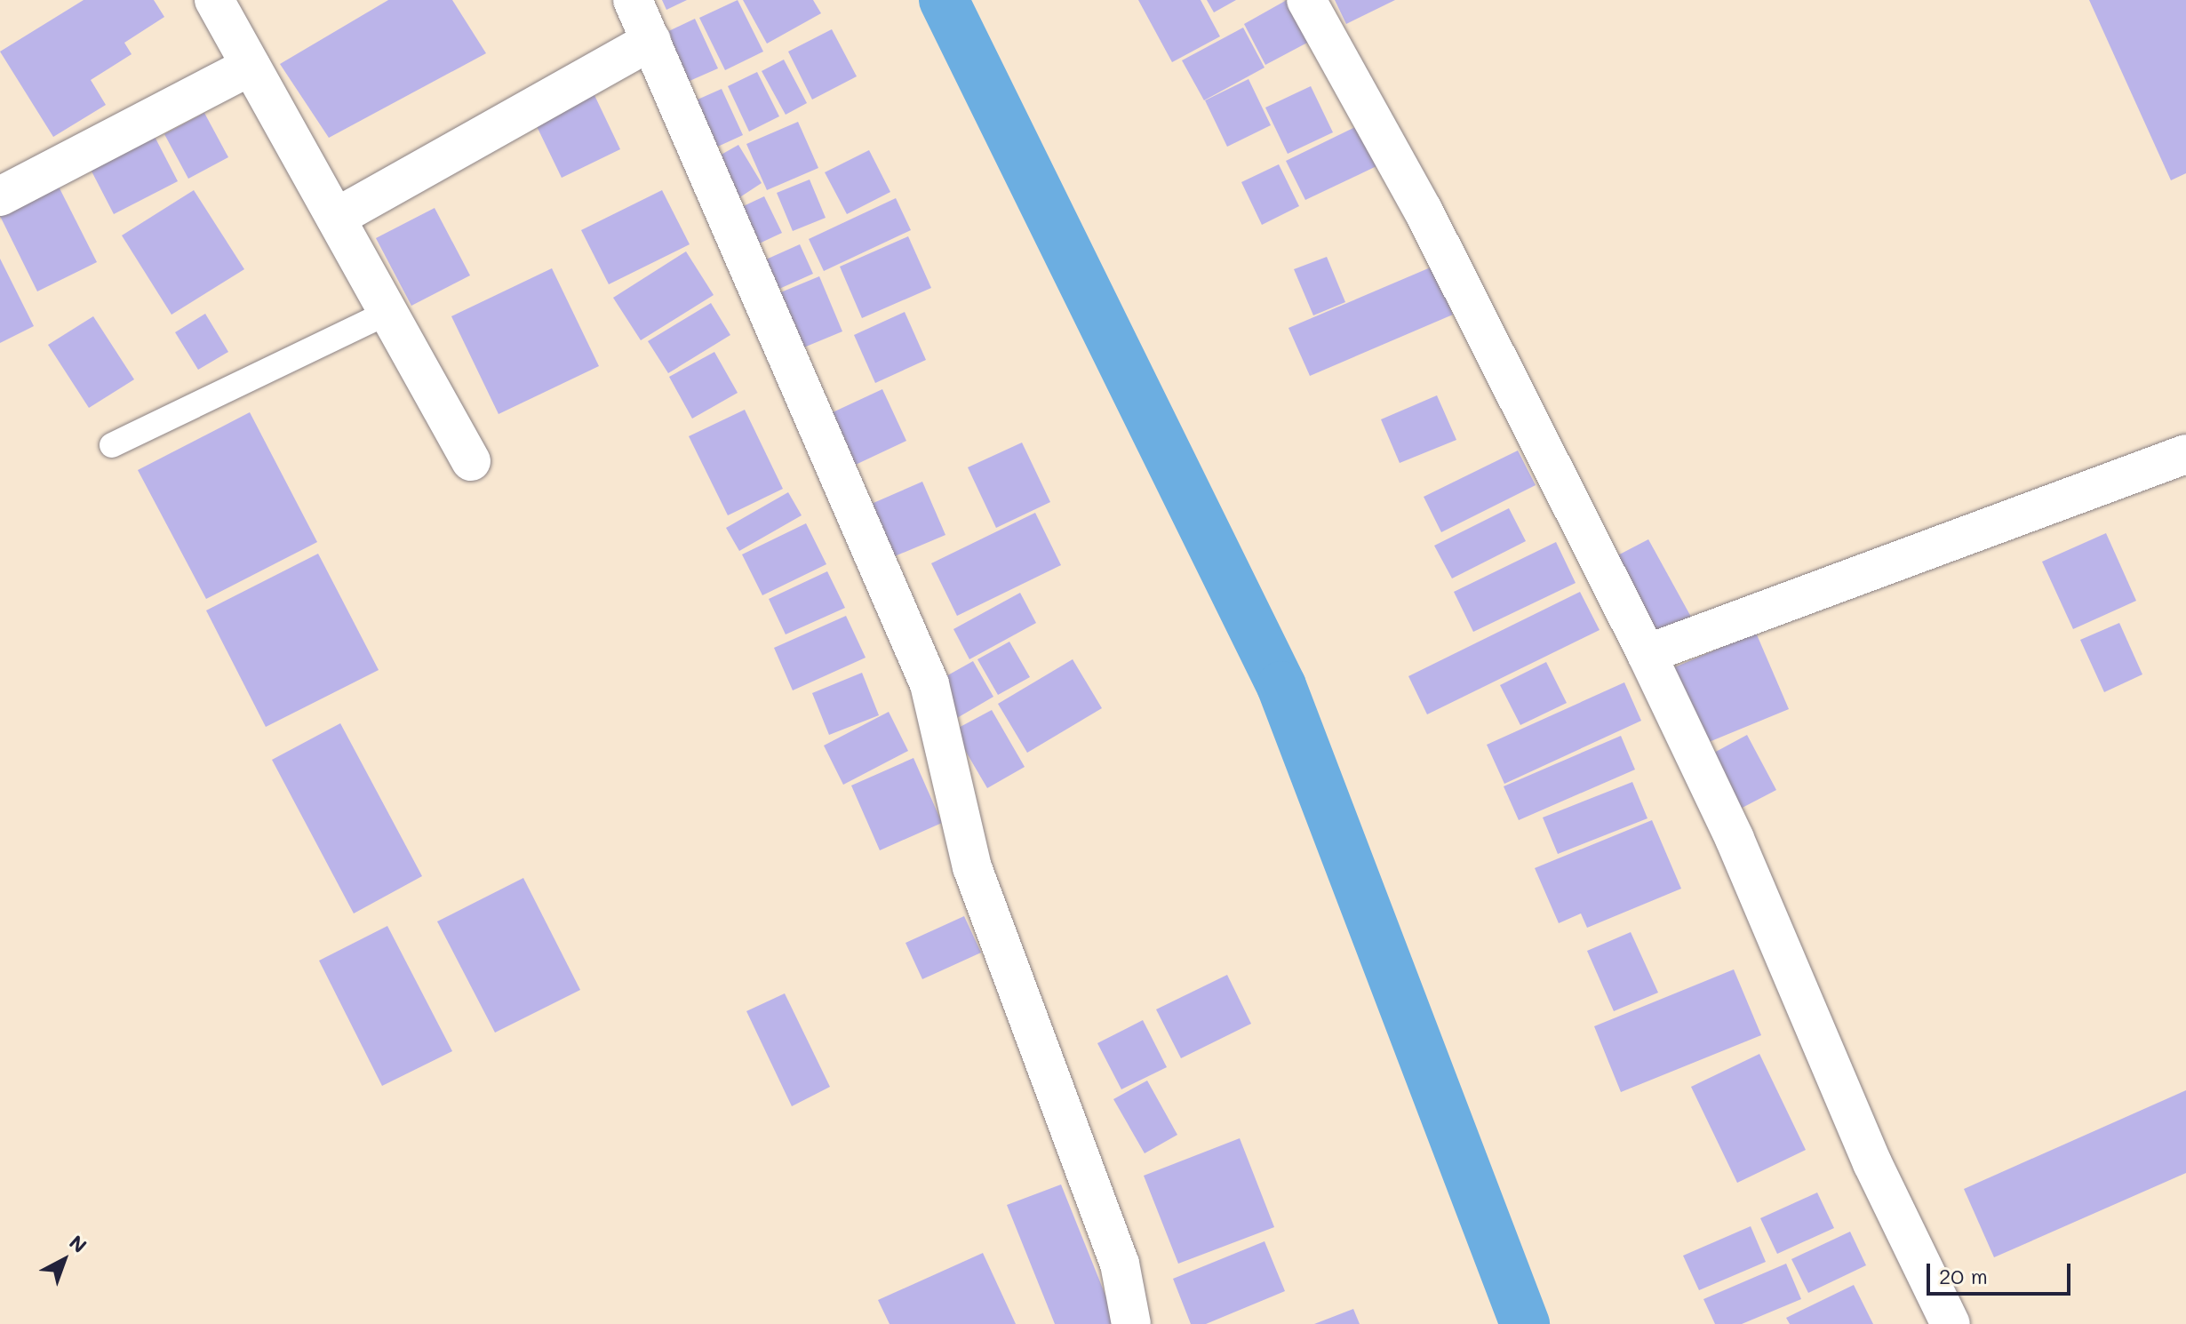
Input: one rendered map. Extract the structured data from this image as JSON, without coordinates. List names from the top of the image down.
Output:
{
  "scale_bar": "20 m",
  "north": "top right"
}
